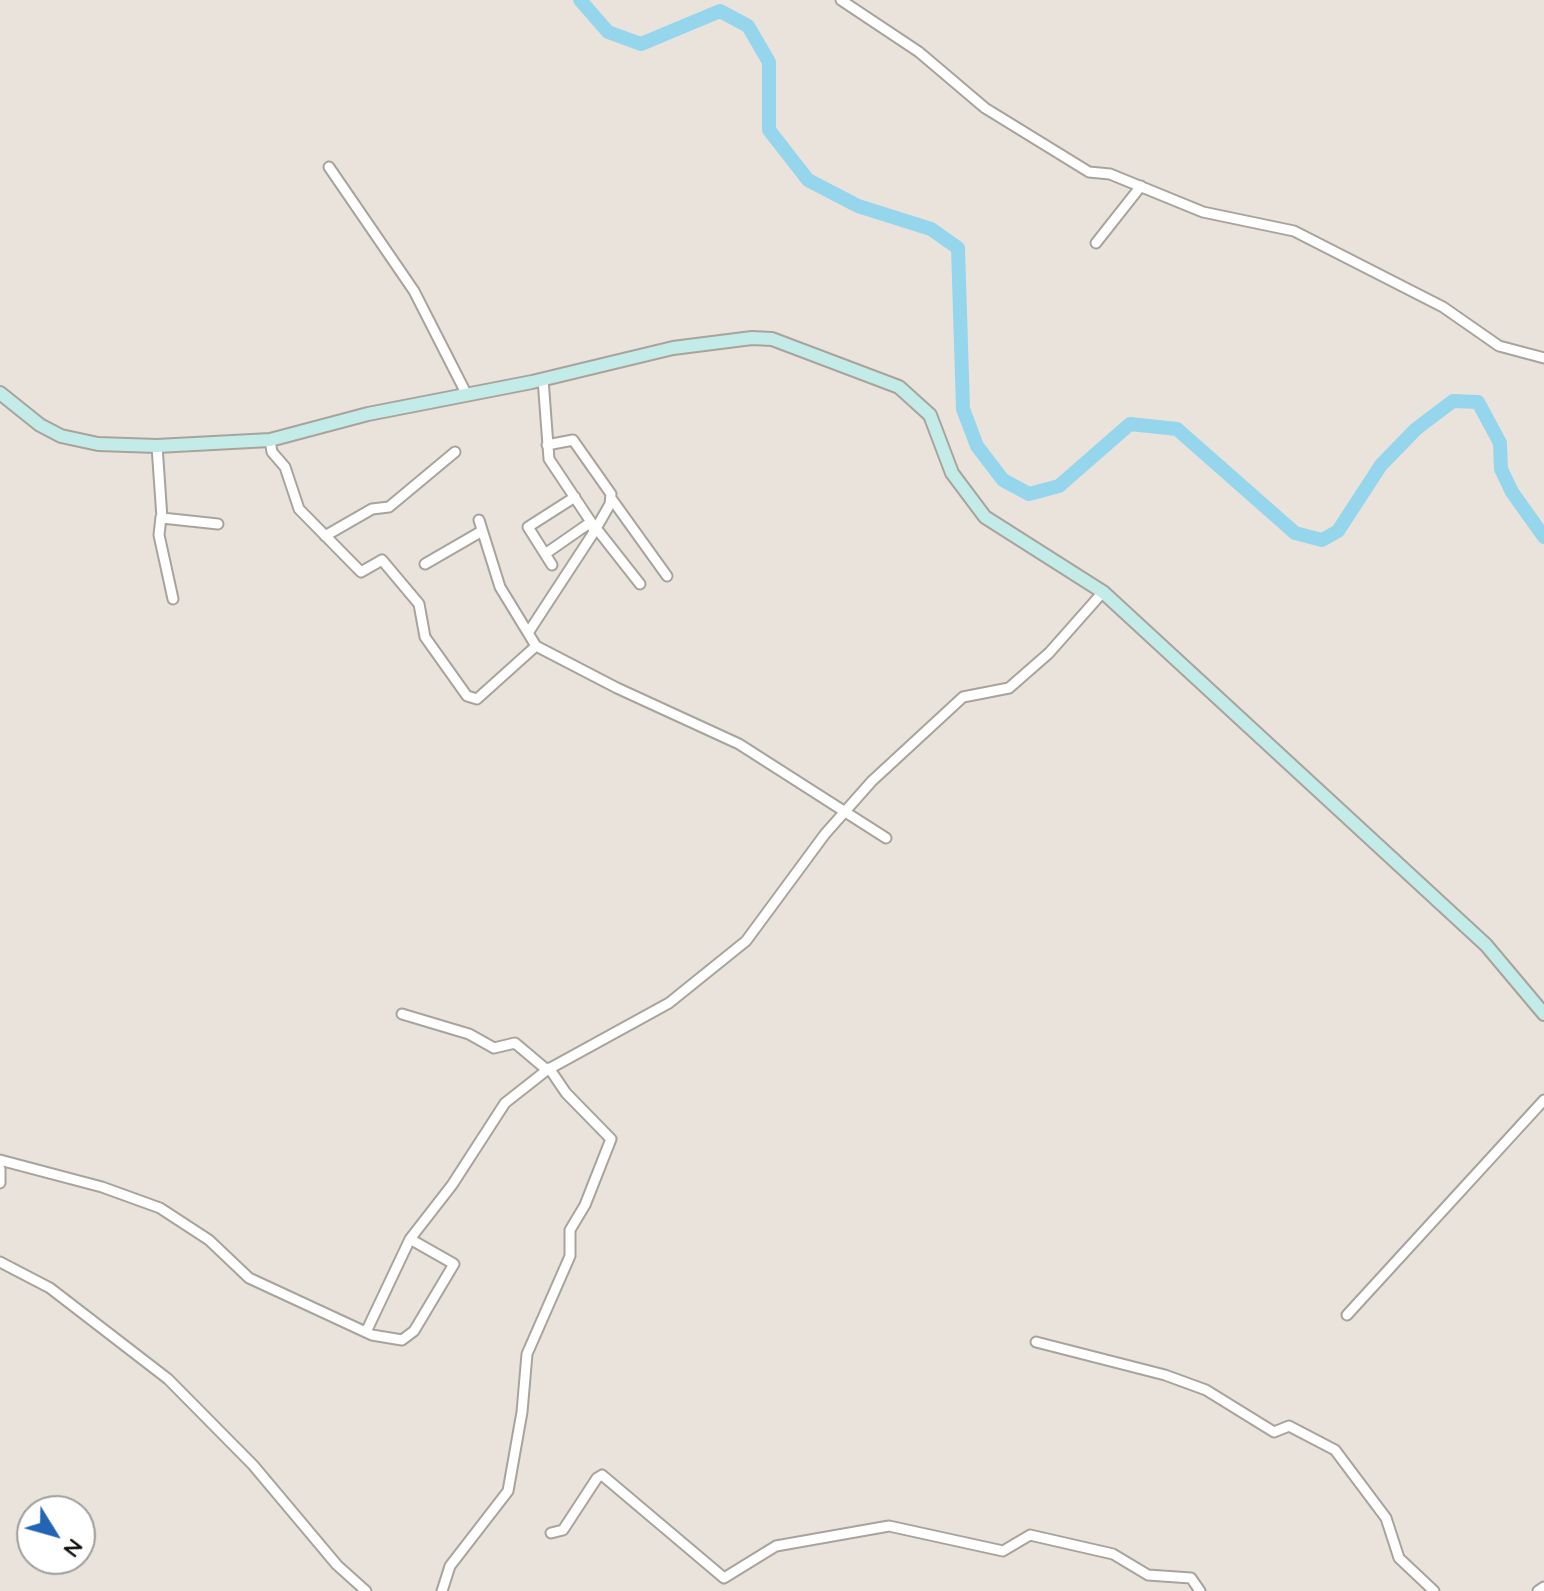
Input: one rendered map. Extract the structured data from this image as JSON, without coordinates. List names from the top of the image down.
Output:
{
  "north": "bottom right"
}
